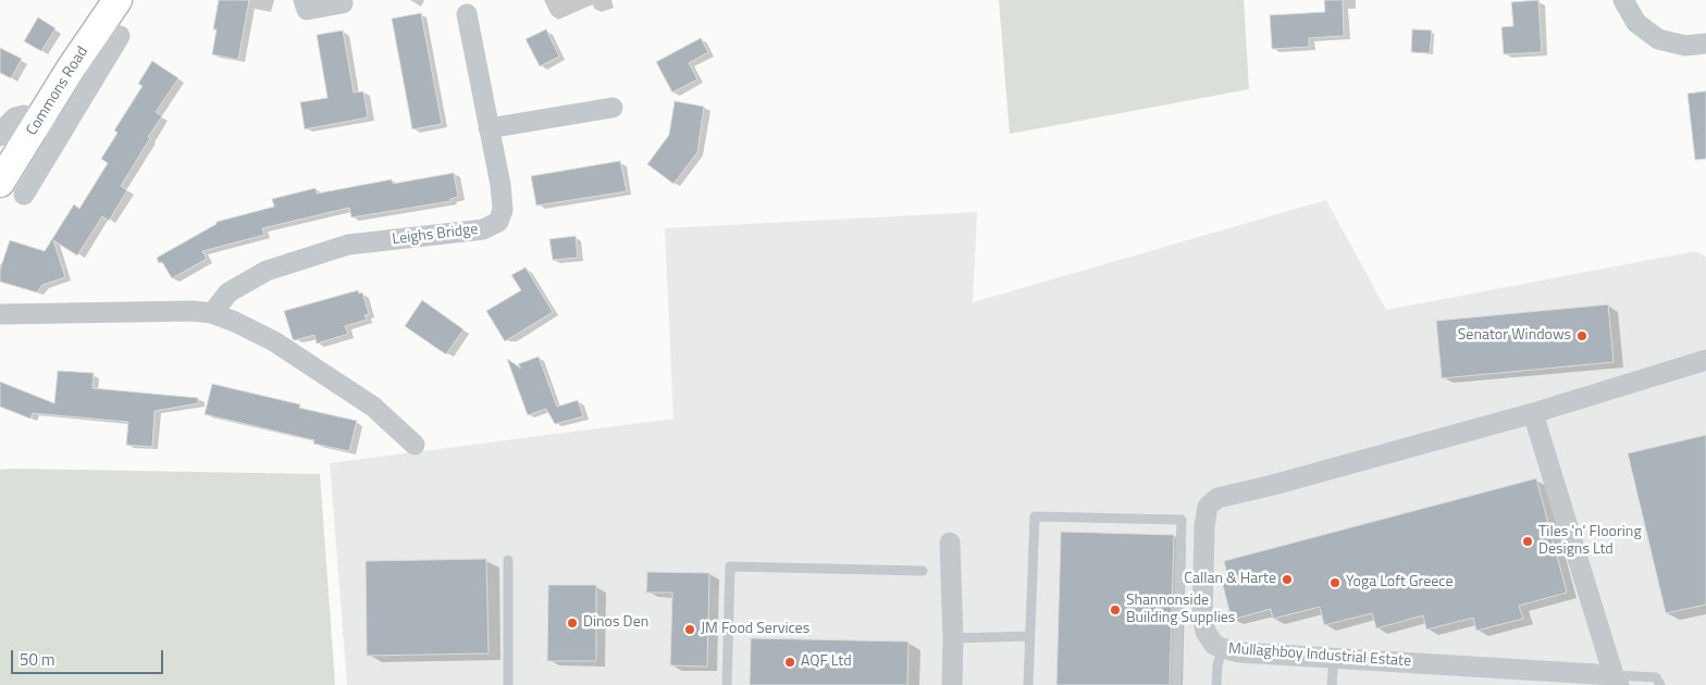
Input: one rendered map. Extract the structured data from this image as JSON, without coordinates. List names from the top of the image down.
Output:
{
  "streets": {
    "street": ["Commons Road", "Leighs Bridge", "Mullaghboy Industrial Estate"]
  },
  "places": [
    "Senator Windows",
    "Tiles 'n' Flooring Designs Ltd",
    "Callan & Harte",
    "Yoga Loft Greece",
    "Shannonside Building Supplies",
    "Dinos Den",
    "JM Food Services",
    "AQF Ltd"
  ],
  "scale_bar": "50 m"
}
